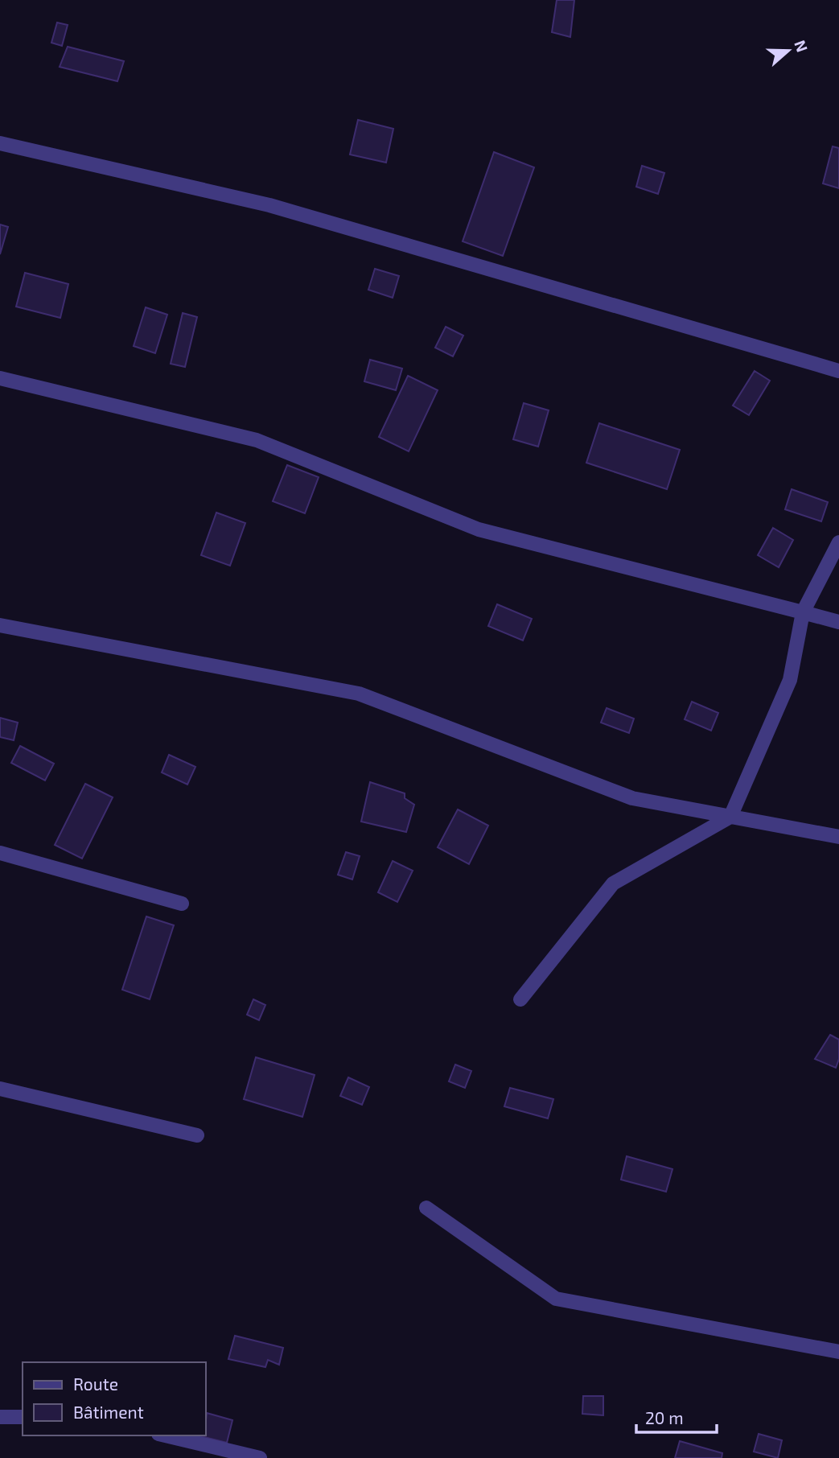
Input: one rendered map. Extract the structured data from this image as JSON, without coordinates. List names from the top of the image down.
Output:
{
  "legend": ["Route", "Bâtiment"],
  "scale_bar": "20 m",
  "north": "right"
}
